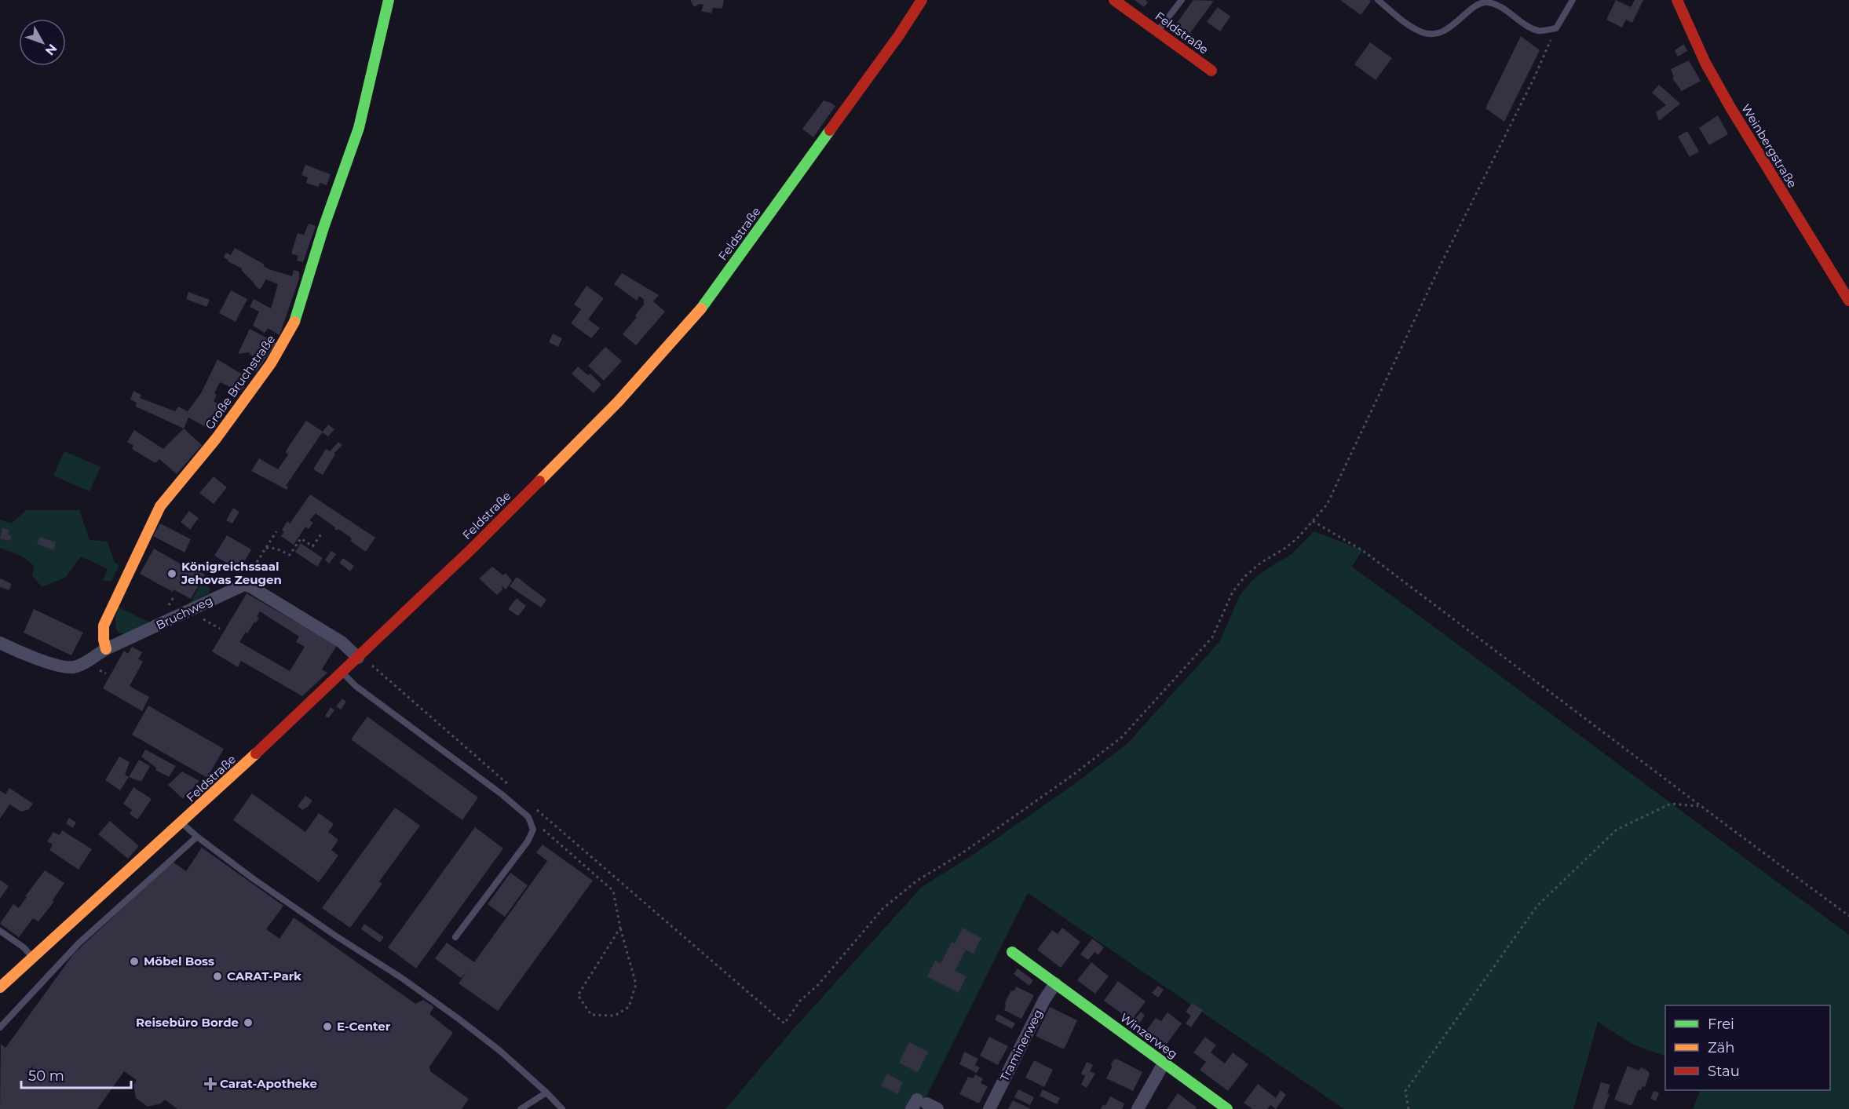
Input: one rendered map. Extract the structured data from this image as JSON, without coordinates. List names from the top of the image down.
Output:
{
  "streets": {
    "street": [
      "Feldstraße",
      "Weinbergstraße",
      "Große Bruchstraße",
      "Bruchweg",
      "Winzerweg",
      "Traminerweg"
    ]
  },
  "crossings": [
    ["Große Bruchstraße", "Bruchweg"],
    ["Winzerweg", "Traminerweg"]
  ],
  "places": {
    "other": [
      "Königreichssaal Jehovas Zeugen",
      "Möbel Boss",
      "CARAT-Park",
      "Reisebüro Borde",
      "E-Center"
    ],
    "health": ["Carat-Apotheke"]
  },
  "legend": ["Frei", "Zäh", "Stau"],
  "scale_bar": "50 m",
  "north": "bottom right"
}
